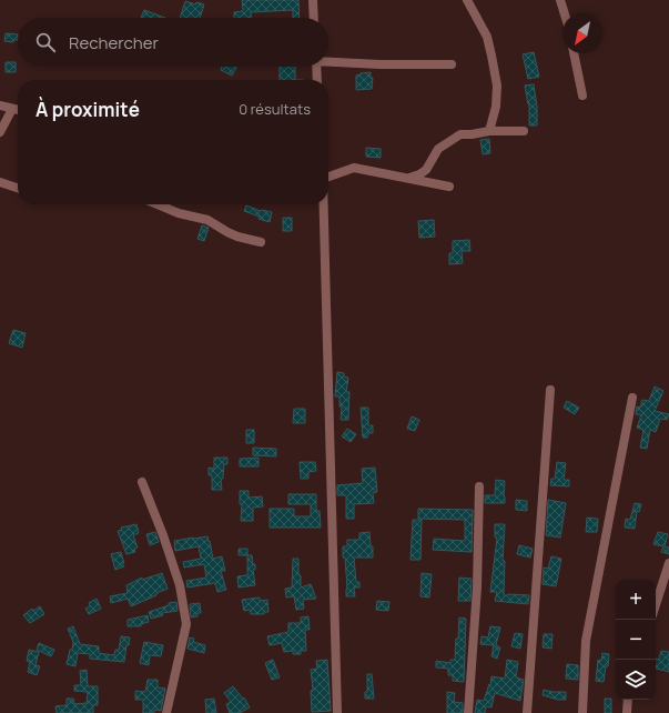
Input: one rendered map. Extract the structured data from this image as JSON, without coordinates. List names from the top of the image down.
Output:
{
  "north": "bottom left",
  "page": {
    "search": "Rechercher",
    "heading": ["À proximité", "0 résultats"],
    "map_buttons": ["+", "−"]
  }
}
